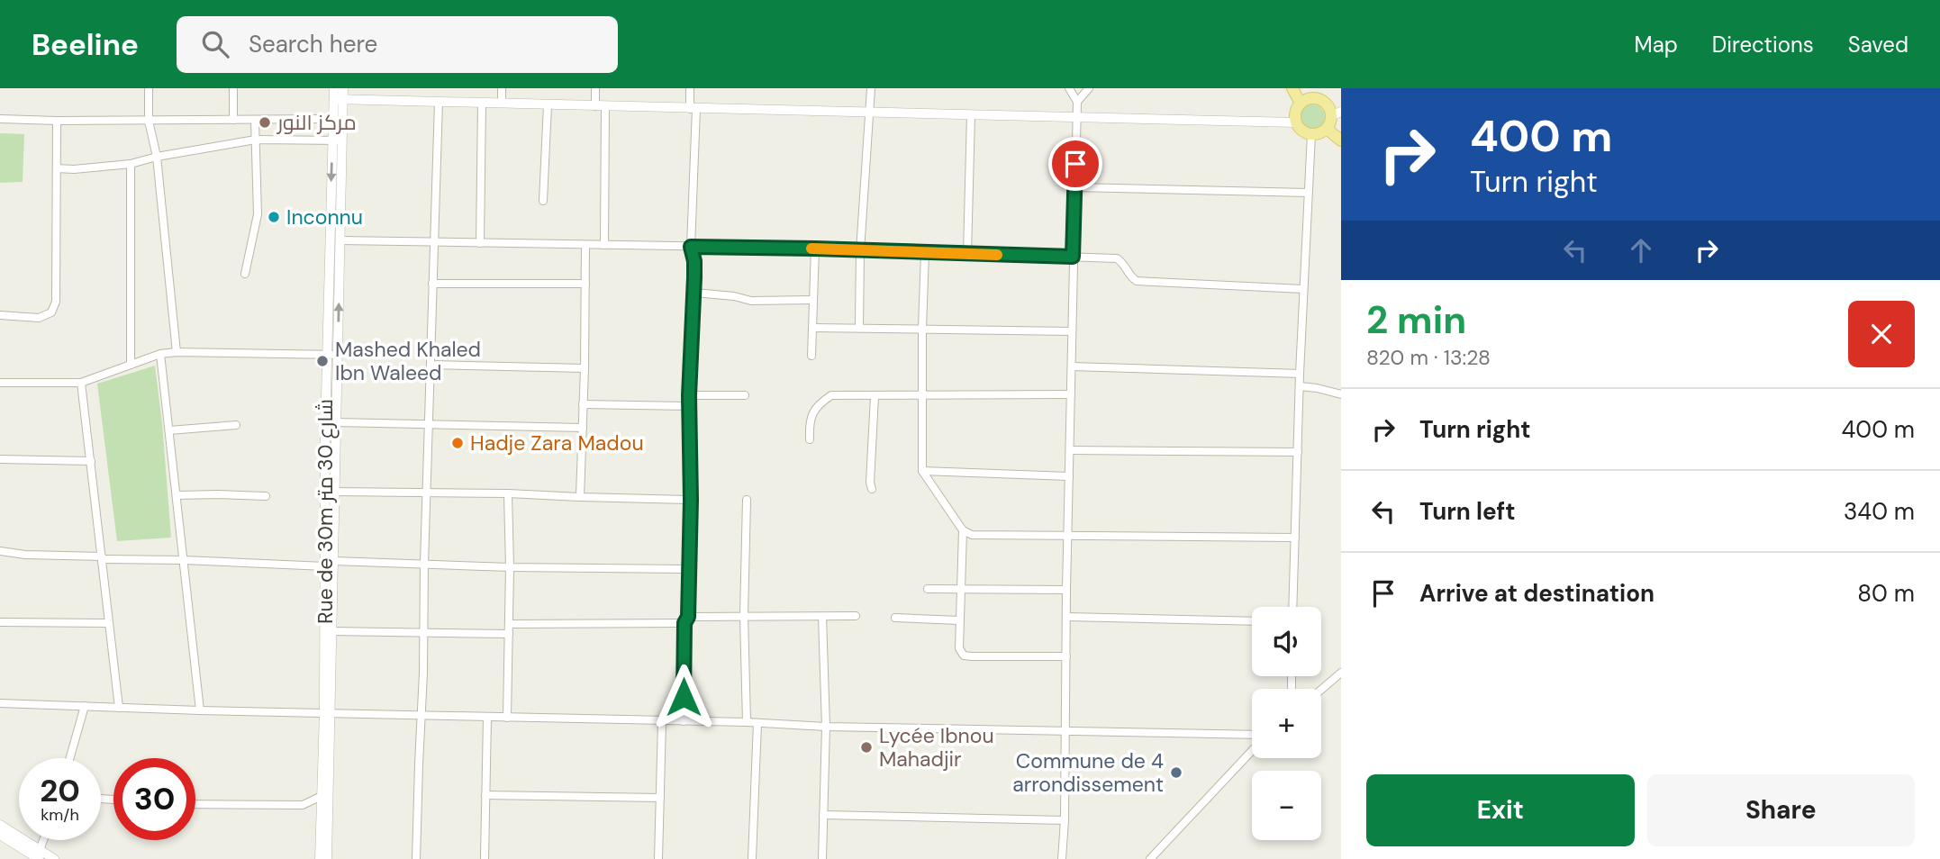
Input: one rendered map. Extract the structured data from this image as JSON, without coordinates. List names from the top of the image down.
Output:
{
  "streets": {
    "street": ["Rue de 30m شارع 30 متر"]
  },
  "places": [
    "مركز النور",
    "Inconnu",
    "Mashed Khaled Ibn Waleed",
    "Hadje Zara Madou",
    "Lycée Ibnou Mahadjir",
    "Commune de 4 arrondissement"
  ],
  "page": {
    "header": "Beeline",
    "search": "Search here",
    "nav": ["Map", "Directions", "Saved"],
    "turn": ["400 m", "Turn right"],
    "heading": ["2 min", "820 m · 13:28"],
    "list": [
      {
        "name": "Turn right",
        "value": "400 m"
      },
      {
        "name": "Turn left",
        "value": "340 m"
      },
      {
        "name": "Arrive at destination",
        "value": "80 m"
      }
    ],
    "map_buttons": ["+", "−"],
    "speed": "20 km/h",
    "limit": "30",
    "buttons": ["Exit", "Share"]
  }
}
